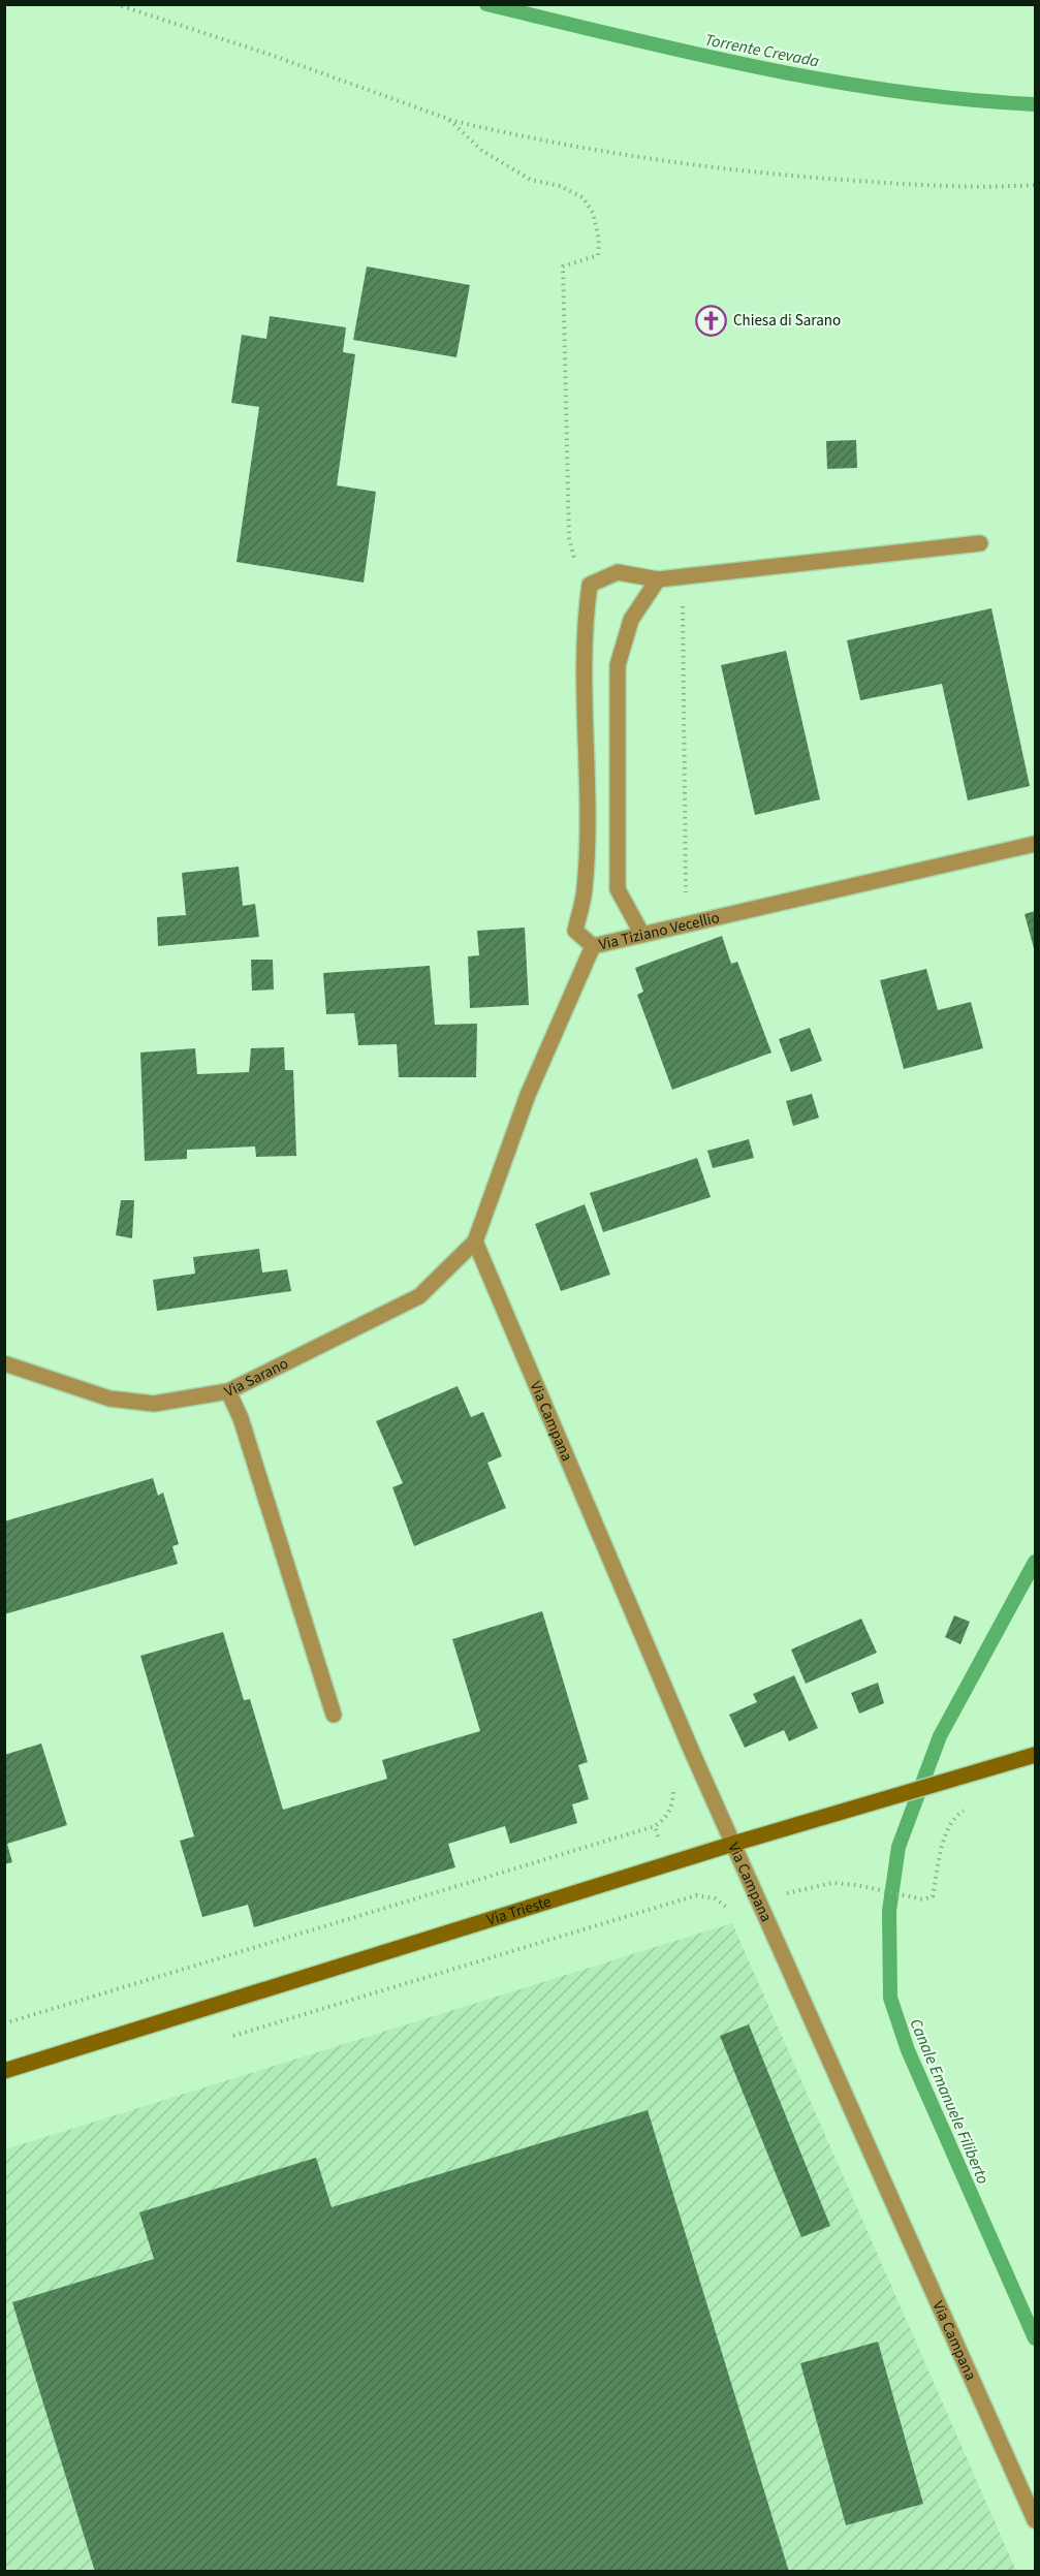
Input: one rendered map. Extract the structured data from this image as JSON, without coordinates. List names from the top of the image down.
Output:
{
  "streets": {
    "street": [
      "Via Tiziano Vecellio",
      "Via Sarano",
      "Via Campana",
      "Via Trieste"
    ]
  },
  "crossings": [
    ["Via Tiziano Vecellio", "Via Sarano"],
    ["Via Tiziano Vecellio", "Via Campana"],
    ["Via Sarano", "Via Campana"],
    ["Via Campana", "Via Trieste"]
  ],
  "water": ["Torrente Crevada", "Canale Emanuele Filiberto"],
  "places": {
    "church": ["Chiesa di Sarano"]
  }
}
